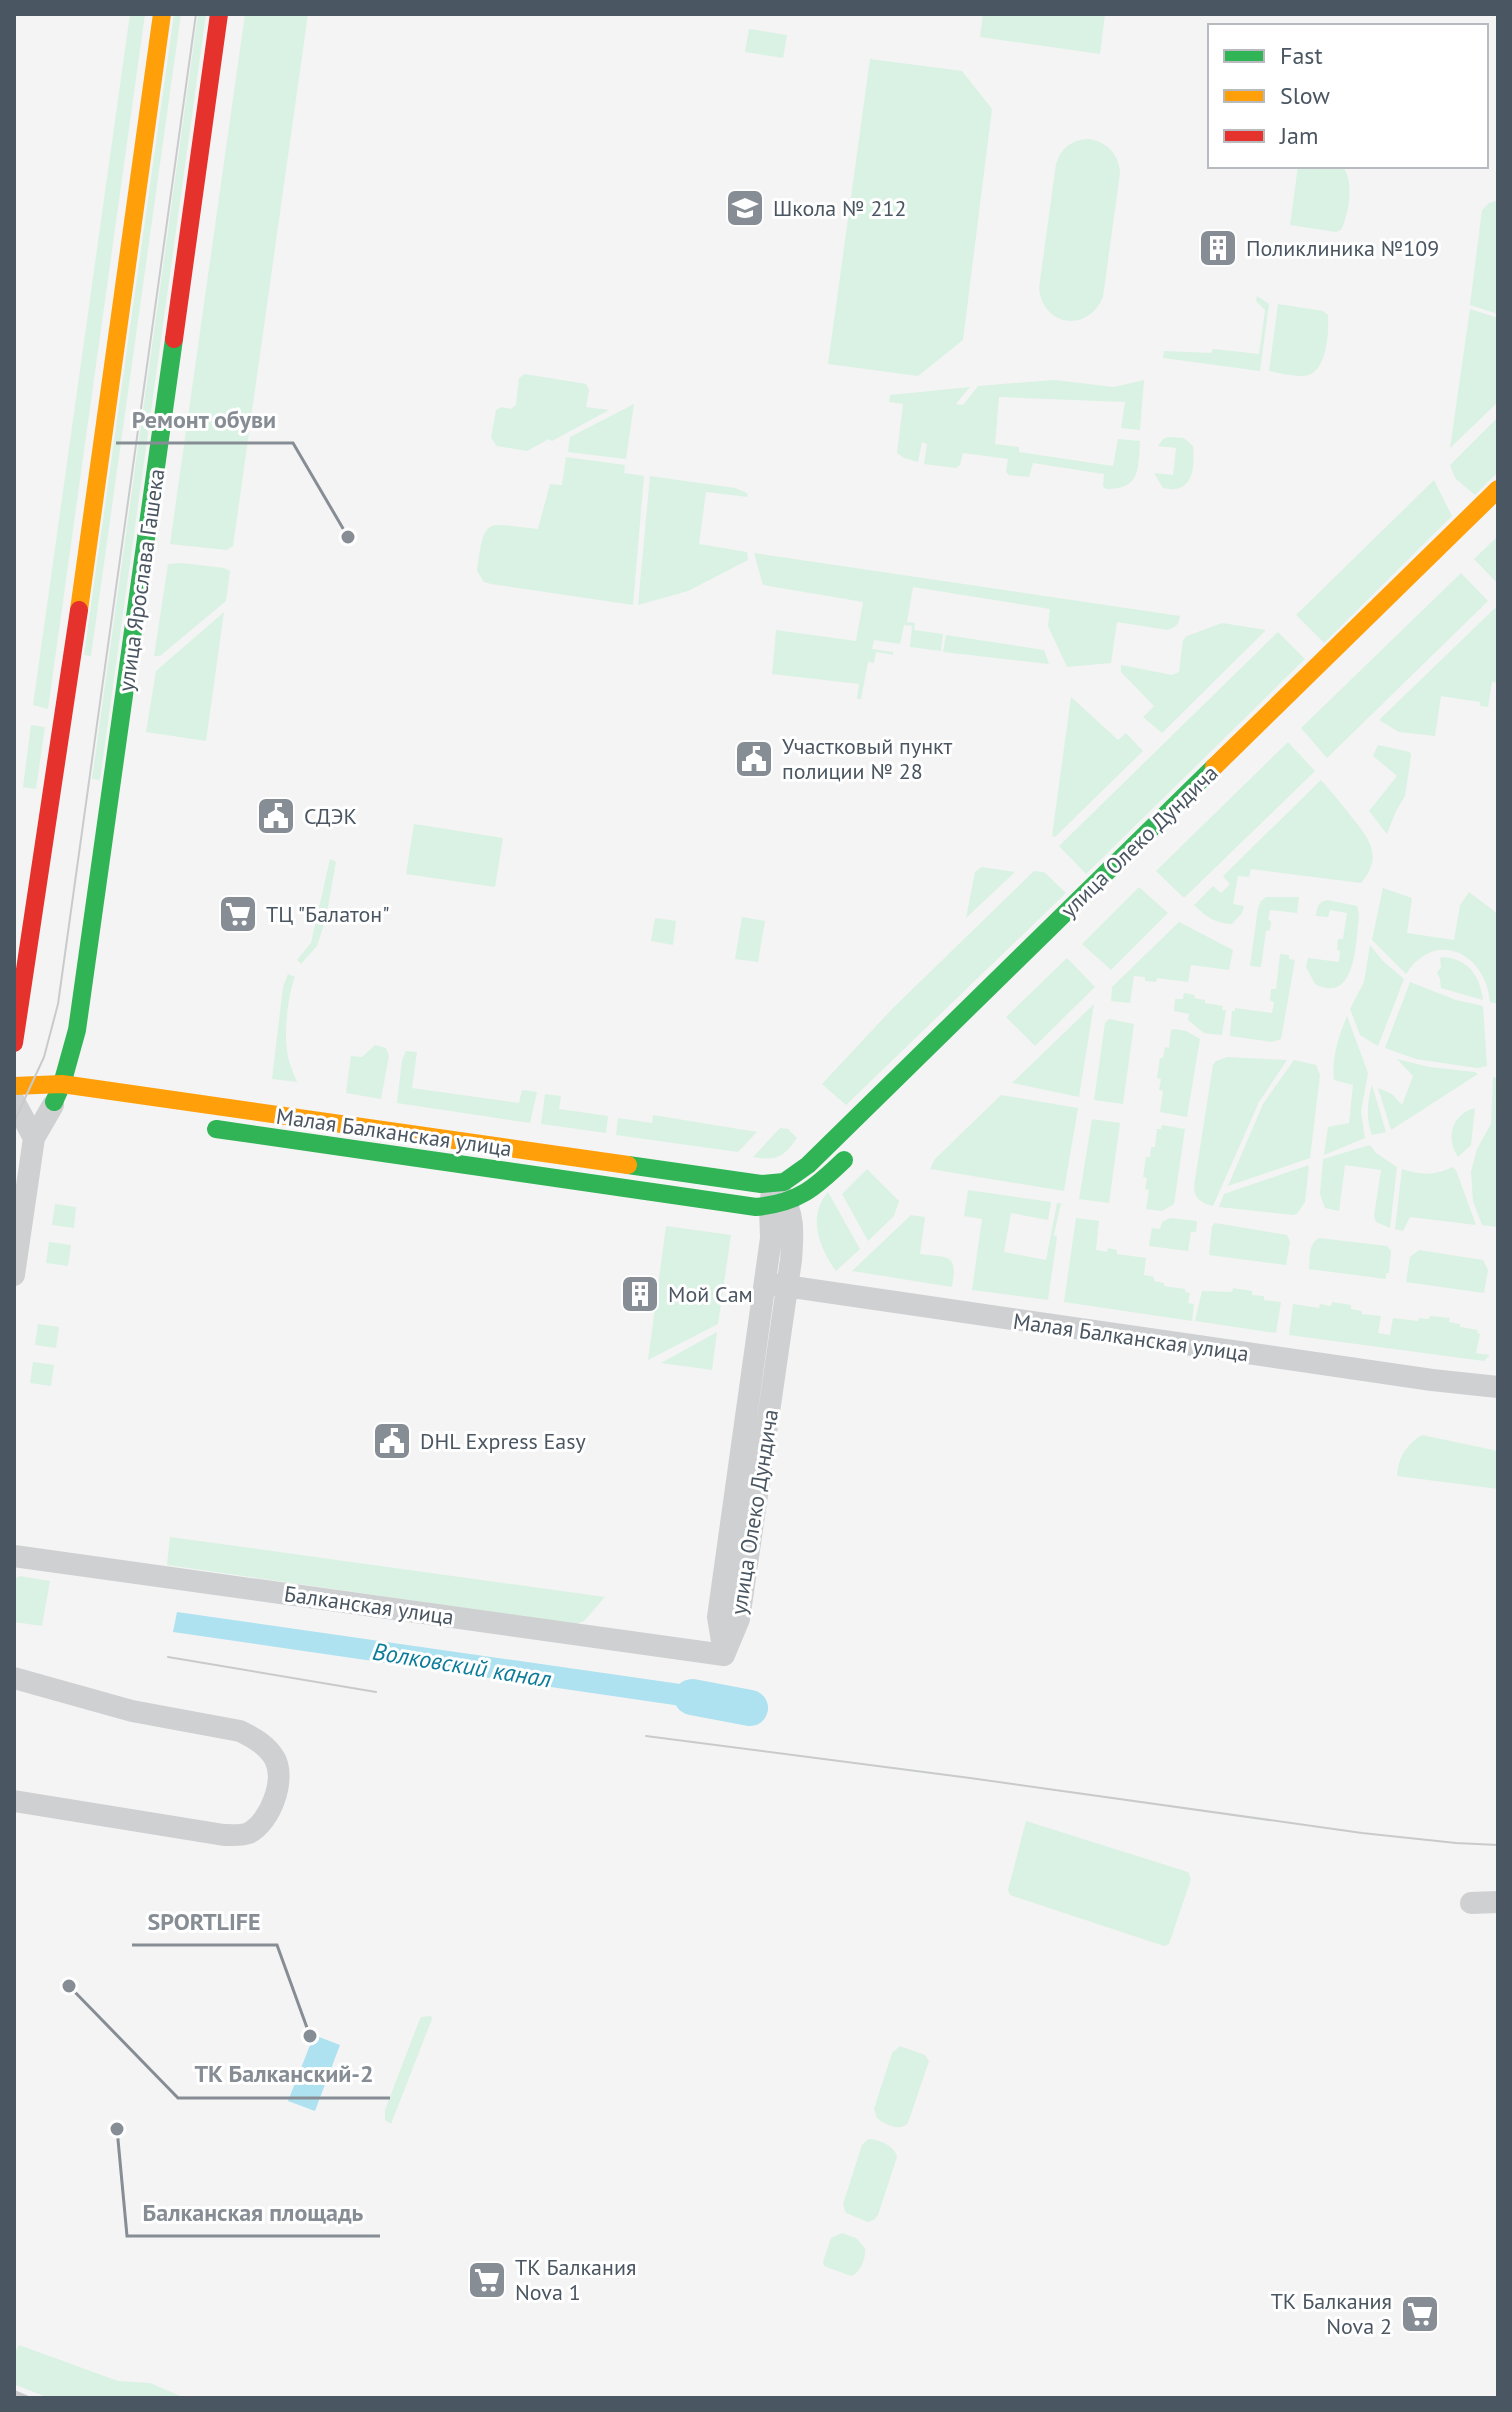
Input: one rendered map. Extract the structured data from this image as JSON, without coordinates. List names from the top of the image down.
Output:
{
  "streets": {
    "street": [
      "улица Ярослава Гашека",
      "улица Олеко Дундича",
      "Малая Балканская улица",
      "Балканская улица"
    ]
  },
  "crossings": [
    ["улица Ярослава Гашека", "Малая Балканская улица"],
    ["улица Олеко Дундича", "Малая Балканская улица"],
    ["улица Олеко Дундича", "Балканская улица"]
  ],
  "water": ["Волковский канал"],
  "places": {
    "school or university": ["Школа № 212"],
    "building": ["Поликлиника №109", "Мой Сам"],
    "other": [
      "Ремонт обуви",
      "ТК Балканский-2",
      "SPORTLIFE",
      "Балканская площадь"
    ],
    "public building": ["Участковый пункт полиции № 28", "СДЭК", "DHL Express Easy"],
    "supermarket": ["ТЦ \"Балатон\"", "ТК Балкания Nova 1", "ТК Балкания Nova 2"]
  },
  "legend": ["Fast", "Slow", "Jam"]
}
